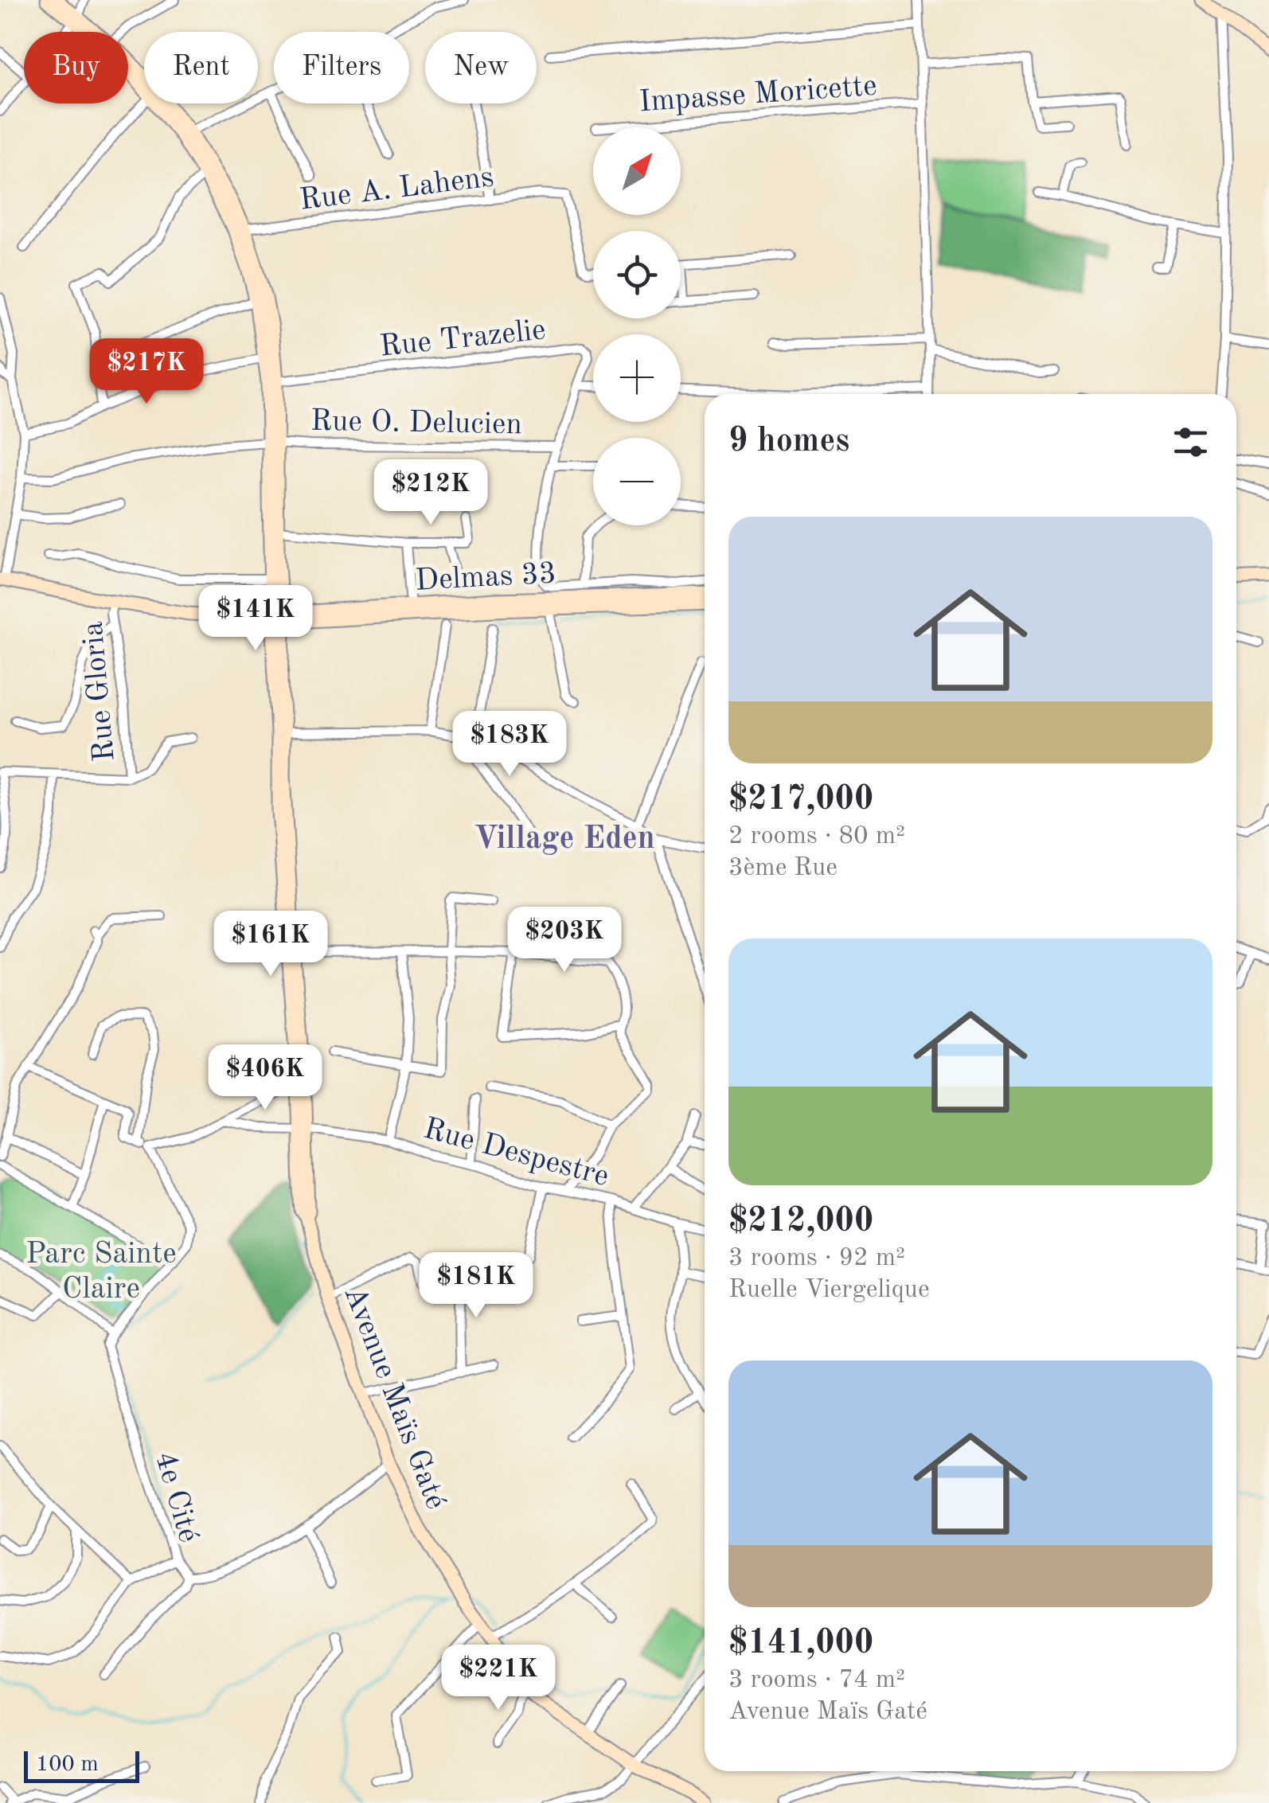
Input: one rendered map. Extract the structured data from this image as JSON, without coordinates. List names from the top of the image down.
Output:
{
  "streets": {
    "main road": ["Delmas 33", "Avenue Maïs Gaté"],
    "street": [
      "Impasse Moricette",
      "Rue A. Lahens",
      "Rue Trazelie",
      "Rue O. Delucien",
      "Rue Gloria",
      "Rue Despestre",
      "4e Cité"
    ]
  },
  "crossings": [
    ["Rue A. Lahens", "Avenue Maïs Gaté"],
    ["Rue Trazelie", "Avenue Maïs Gaté"],
    ["Rue O. Delucien", "Avenue Maïs Gaté"],
    ["Delmas 33", "Rue Gloria"],
    ["Delmas 33", "Avenue Maïs Gaté"],
    ["Rue Despestre", "Avenue Maïs Gaté"]
  ],
  "districts": ["Village Eden"],
  "parks": ["Parc Sainte Claire"],
  "scale_bar": "100 m",
  "north": "top right",
  "page": {
    "chip": [
      "Buy",
      "Rent",
      "Filters",
      "New"
    ],
    "map_buttons": ["+", "−"],
    "price": [
      "$217K",
      "$212K",
      "$141K",
      "$183K",
      "$203K",
      "$161K",
      "$406K",
      "$181K",
      "$221K"
    ],
    "heading": "9 homes",
    "list": [
      {
        "name": "$217,000",
        "note": "2 rooms · 80 m² · 3ème Rue"
      },
      {
        "name": "$212,000",
        "note": "3 rooms · 92 m² · Ruelle Viergelique"
      },
      {
        "name": "$141,000",
        "note": "3 rooms · 74 m² · Avenue Maïs Gaté"
      }
    ],
    "scale": "100 m"
  }
}
